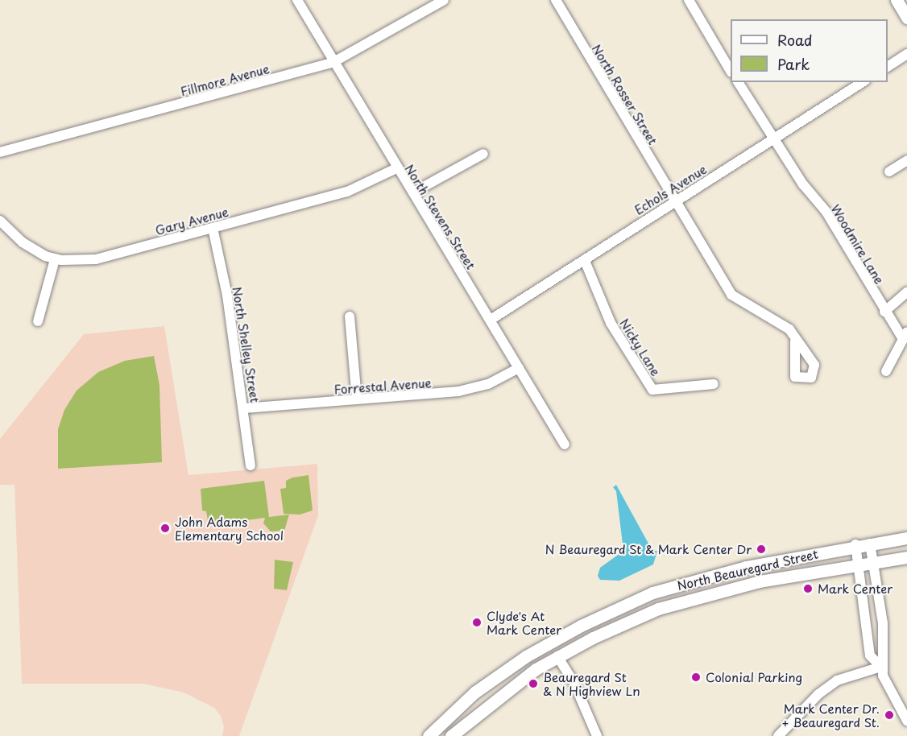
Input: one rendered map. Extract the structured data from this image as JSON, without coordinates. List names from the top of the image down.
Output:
{
  "streets": {
    "main road": ["North Beauregard Street"],
    "street": [
      "Fillmore Avenue",
      "North Rosser Street",
      "Echols Avenue",
      "North Stevens Street",
      "Gary Avenue",
      "Woodmire Lane",
      "North Shelley Street",
      "Nicky Lane",
      "Forrestal Avenue"
    ]
  },
  "crossings": [
    ["Fillmore Avenue", "North Stevens Street"],
    ["North Rosser Street", "Echols Avenue"],
    ["Echols Avenue", "North Stevens Street"],
    ["Echols Avenue", "Woodmire Lane"],
    ["Echols Avenue", "Nicky Lane"],
    ["North Stevens Street", "Gary Avenue"],
    ["North Stevens Street", "Forrestal Avenue"],
    ["Gary Avenue", "North Shelley Street"],
    ["North Shelley Street", "Forrestal Avenue"]
  ],
  "places": [
    "John Adams Elementary School",
    "N Beauregard St & Mark Center Dr",
    "Mark Center",
    "Clyde's At Mark Center",
    "Colonial Parking",
    "Beauregard St & N Highview Ln",
    "Mark Center Dr. + Beauregard St."
  ],
  "legend": ["Road", "Park"]
}
